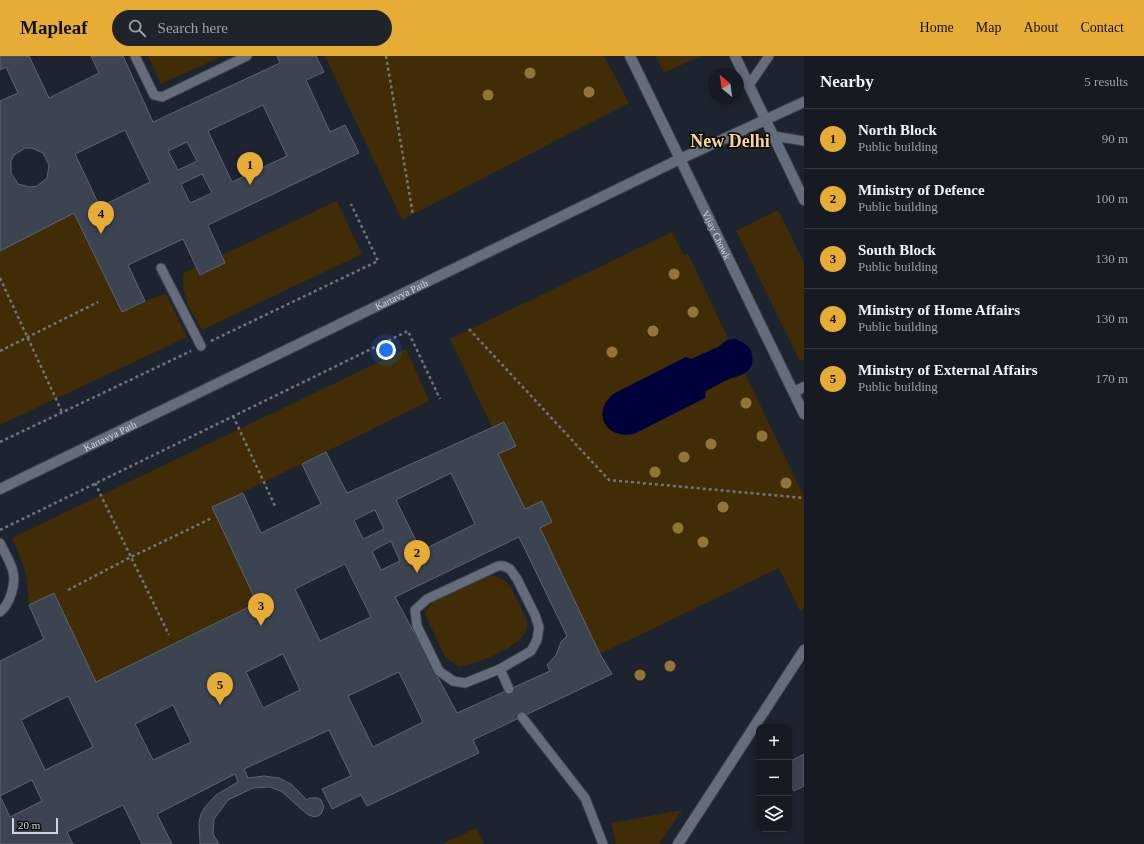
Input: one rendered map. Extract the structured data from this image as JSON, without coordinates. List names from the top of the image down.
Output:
{
  "streets": {
    "main road": ["Vijay Chowk", "Kartavya Path"]
  },
  "crossings": [
    ["Vijay Chowk", "Kartavya Path"]
  ],
  "districts": ["New Delhi"],
  "scale_bar": "20 m",
  "north": "top left",
  "page": {
    "header": "Mapleaf",
    "search": "Search here",
    "nav": [
      "Home",
      "Map",
      "About",
      "Contact"
    ],
    "heading": ["Nearby", "5 results"],
    "list": [
      {
        "mark": "1",
        "name": "North Block",
        "note": "Public building",
        "value": "90 m"
      },
      {
        "mark": "2",
        "name": "Ministry of Defence",
        "note": "Public building",
        "value": "100 m"
      },
      {
        "mark": "3",
        "name": "South Block",
        "note": "Public building",
        "value": "130 m"
      },
      {
        "mark": "4",
        "name": "Ministry of Home Affairs",
        "note": "Public building",
        "value": "130 m"
      },
      {
        "mark": "5",
        "name": "Ministry of External Affairs",
        "note": "Public building",
        "value": "170 m"
      }
    ],
    "pins": [
      "1",
      "4",
      "2",
      "3",
      "5"
    ],
    "map_buttons": ["+", "−"],
    "scale": "20 m"
  }
}
